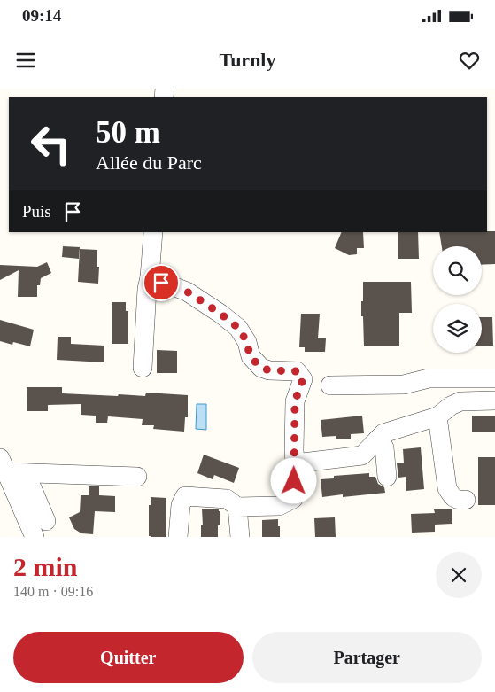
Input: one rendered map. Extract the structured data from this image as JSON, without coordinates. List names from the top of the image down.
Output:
{
  "page": {
    "status": "09:14",
    "header": "Turnly",
    "turn": ["50 m", "Allée du Parc"],
    "then": "Puis",
    "heading": ["2 min", "140 m · 09:16"],
    "buttons": ["Quitter", "Partager"]
  }
}
